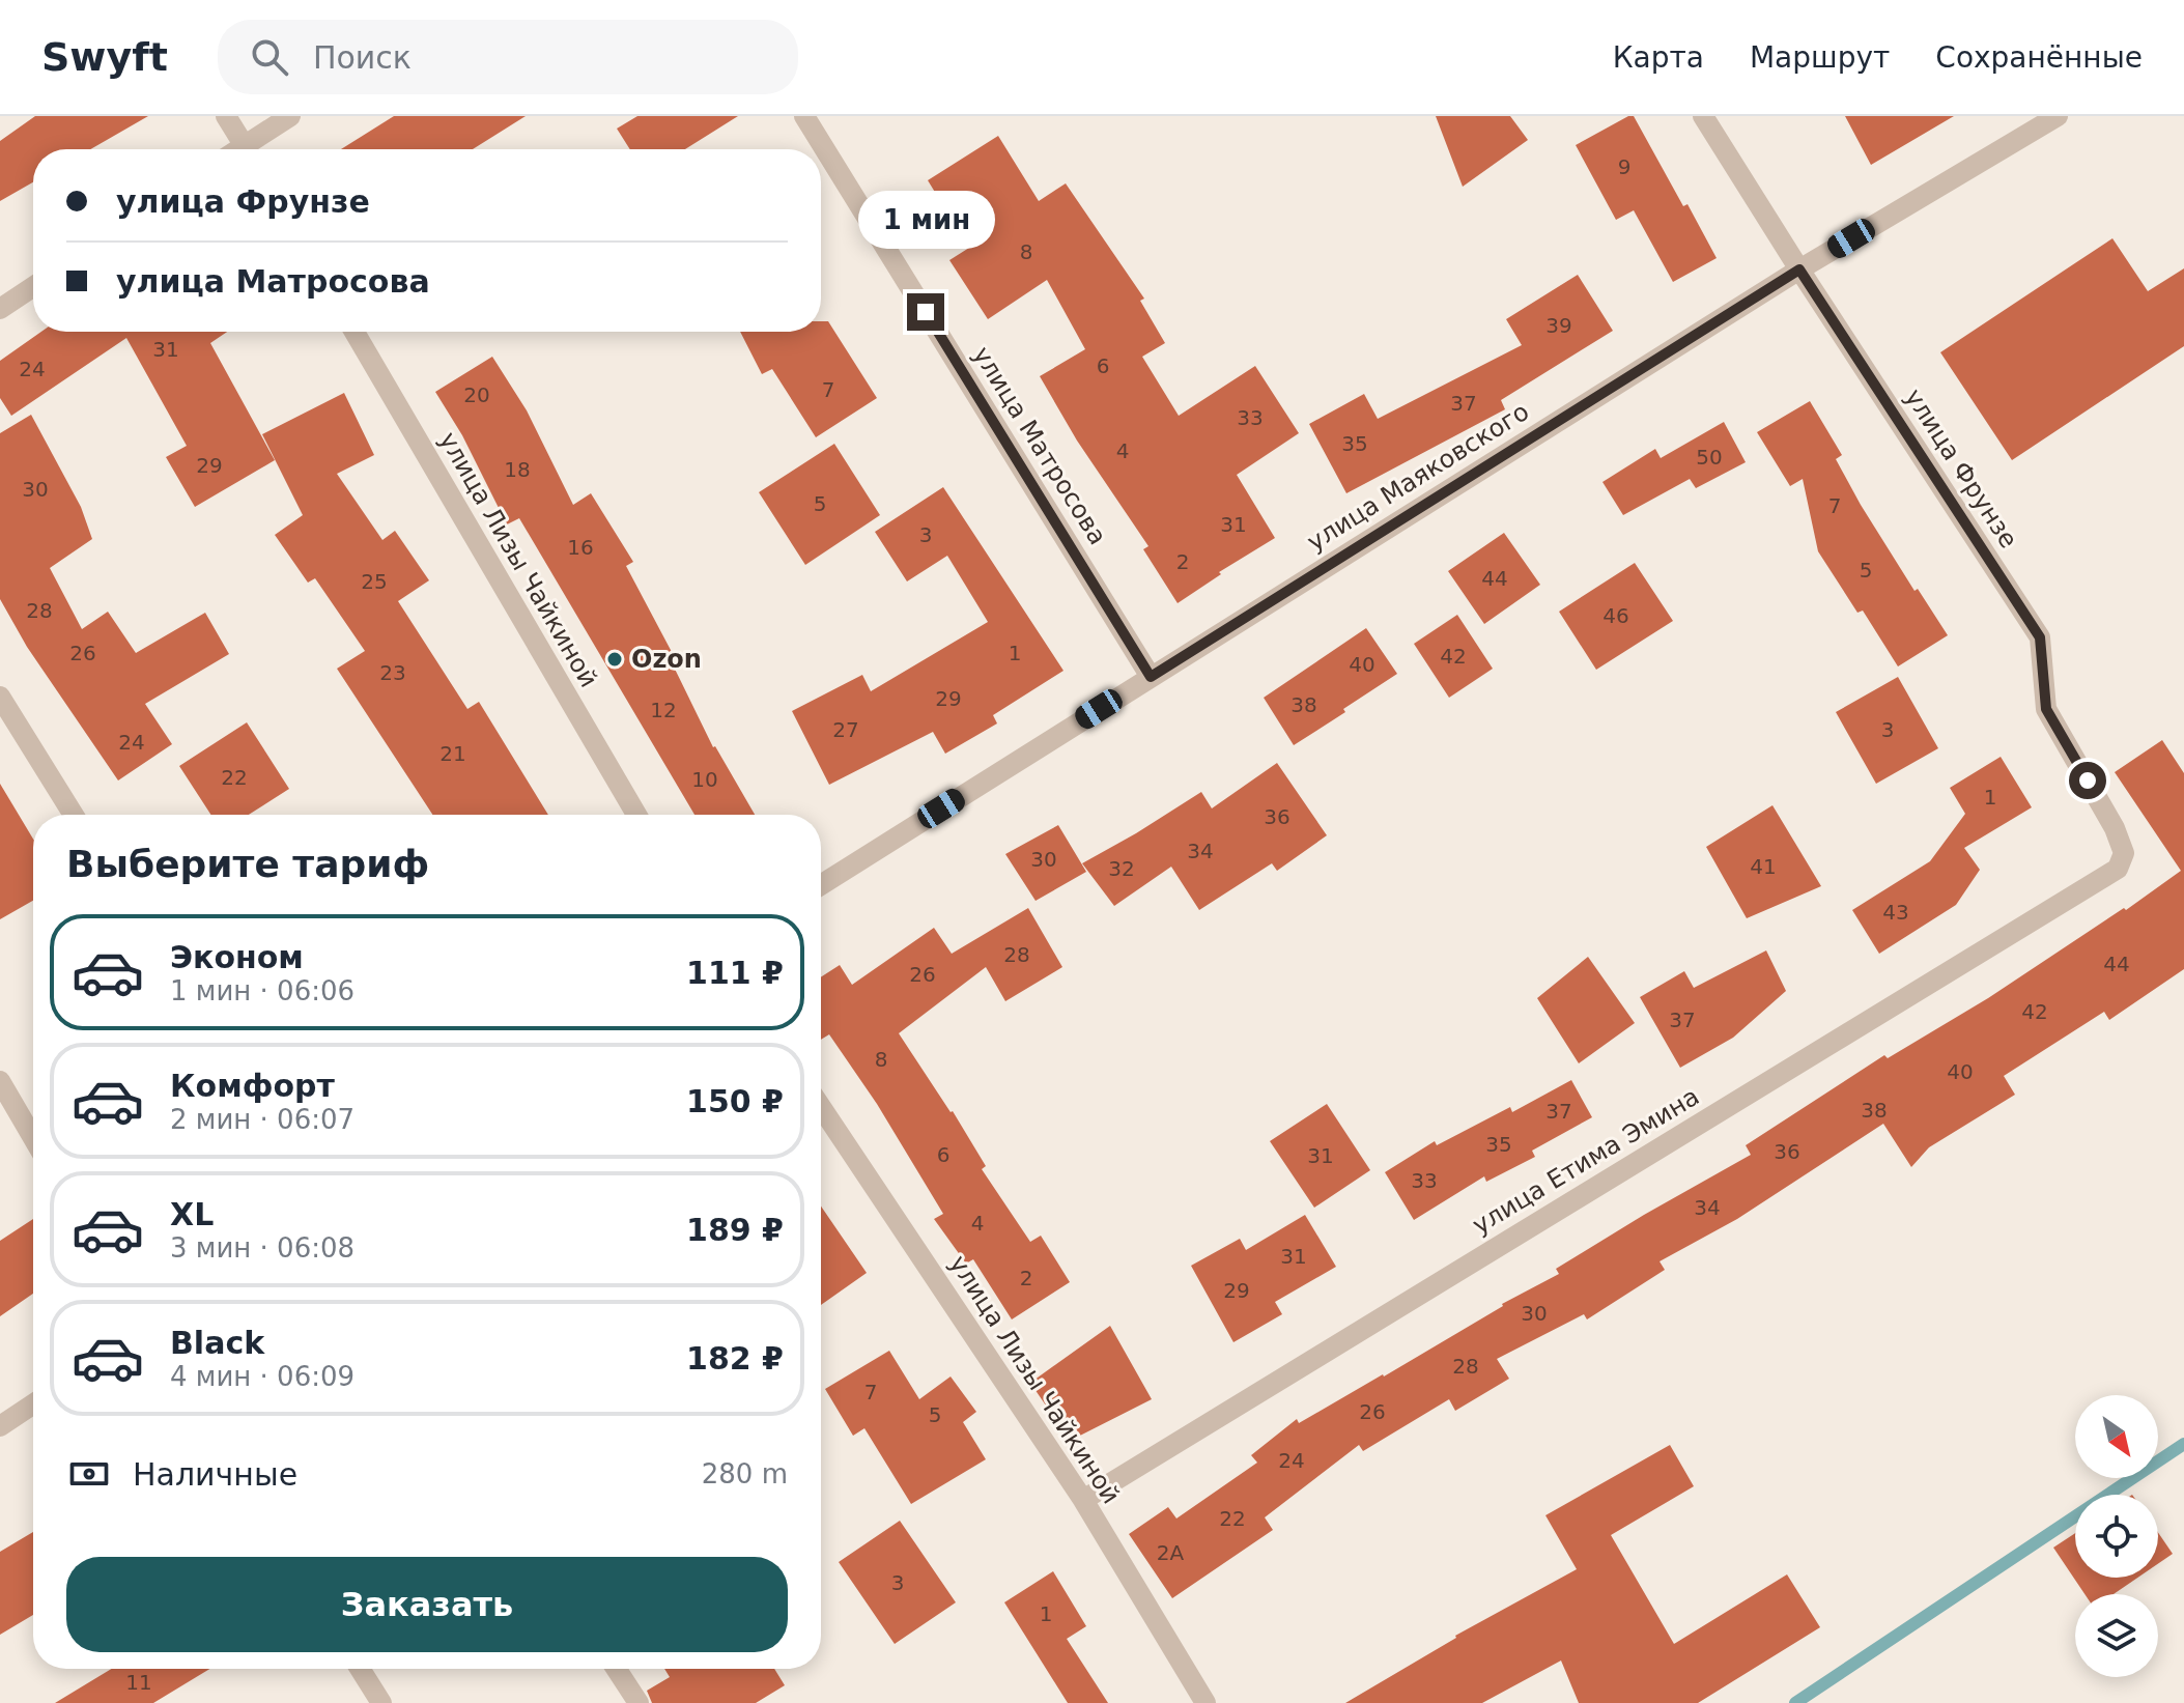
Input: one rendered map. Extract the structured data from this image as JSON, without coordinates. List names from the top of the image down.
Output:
{
  "streets": {
    "street": [
      "улица Матросова",
      "улица Фрунзе",
      "улица Маяковского",
      "улица Лизы Чайкиной",
      "улица Етима Эмина"
    ]
  },
  "crossings": [
    ["улица Матросова", "улица Маяковского"],
    ["улица Фрунзе", "улица Маяковского"],
    ["улица Фрунзе", "улица Етима Эмина"],
    ["улица Лизы Чайкиной", "улица Етима Эмина"]
  ],
  "places": ["Ozon"],
  "house_numbers": [
    "9",
    "8",
    "39",
    "31",
    "6",
    "24",
    "7",
    "20",
    "37",
    "33",
    "35",
    "4",
    "50",
    "29",
    "18",
    "30",
    "5",
    "7",
    "31",
    "3",
    "16",
    "2",
    "5",
    "44",
    "25",
    "28",
    "46",
    "26",
    "1",
    "42",
    "40",
    "23",
    "29",
    "38",
    "12",
    "27",
    "3",
    "24",
    "21",
    "22",
    "10",
    "1",
    "36",
    "34",
    "30",
    "41",
    "32",
    "43",
    "28",
    "44",
    "26",
    "42",
    "37",
    "8",
    "40",
    "38",
    "37",
    "35",
    "36",
    "6",
    "31",
    "33",
    "34",
    "4",
    "31",
    "2",
    "29",
    "30",
    "28",
    "7",
    "26",
    "5",
    "24",
    "22",
    "2А",
    "3",
    "1",
    "11"
  ],
  "north": "bottom right",
  "page": {
    "header": "Swyft",
    "search": "Поиск",
    "nav": ["Карта", "Маршрут", "Сохранённые"],
    "banner": ["улица Фрунзе", "улица Матросова"],
    "bubble": "1 мин",
    "heading": "Выберите тариф",
    "list": [
      {
        "name": "Эконом",
        "note": "1 мин · 06:06",
        "value": "111 ₽"
      },
      {
        "name": "Комфорт",
        "note": "2 мин · 06:07",
        "value": "150 ₽"
      },
      {
        "name": "XL",
        "note": "3 мин · 06:08",
        "value": "189 ₽"
      },
      {
        "name": "Black",
        "note": "4 мин · 06:09",
        "value": "182 ₽"
      }
    ],
    "pay": ["Наличные", "280 m"],
    "buttons": "Заказать"
  }
}
